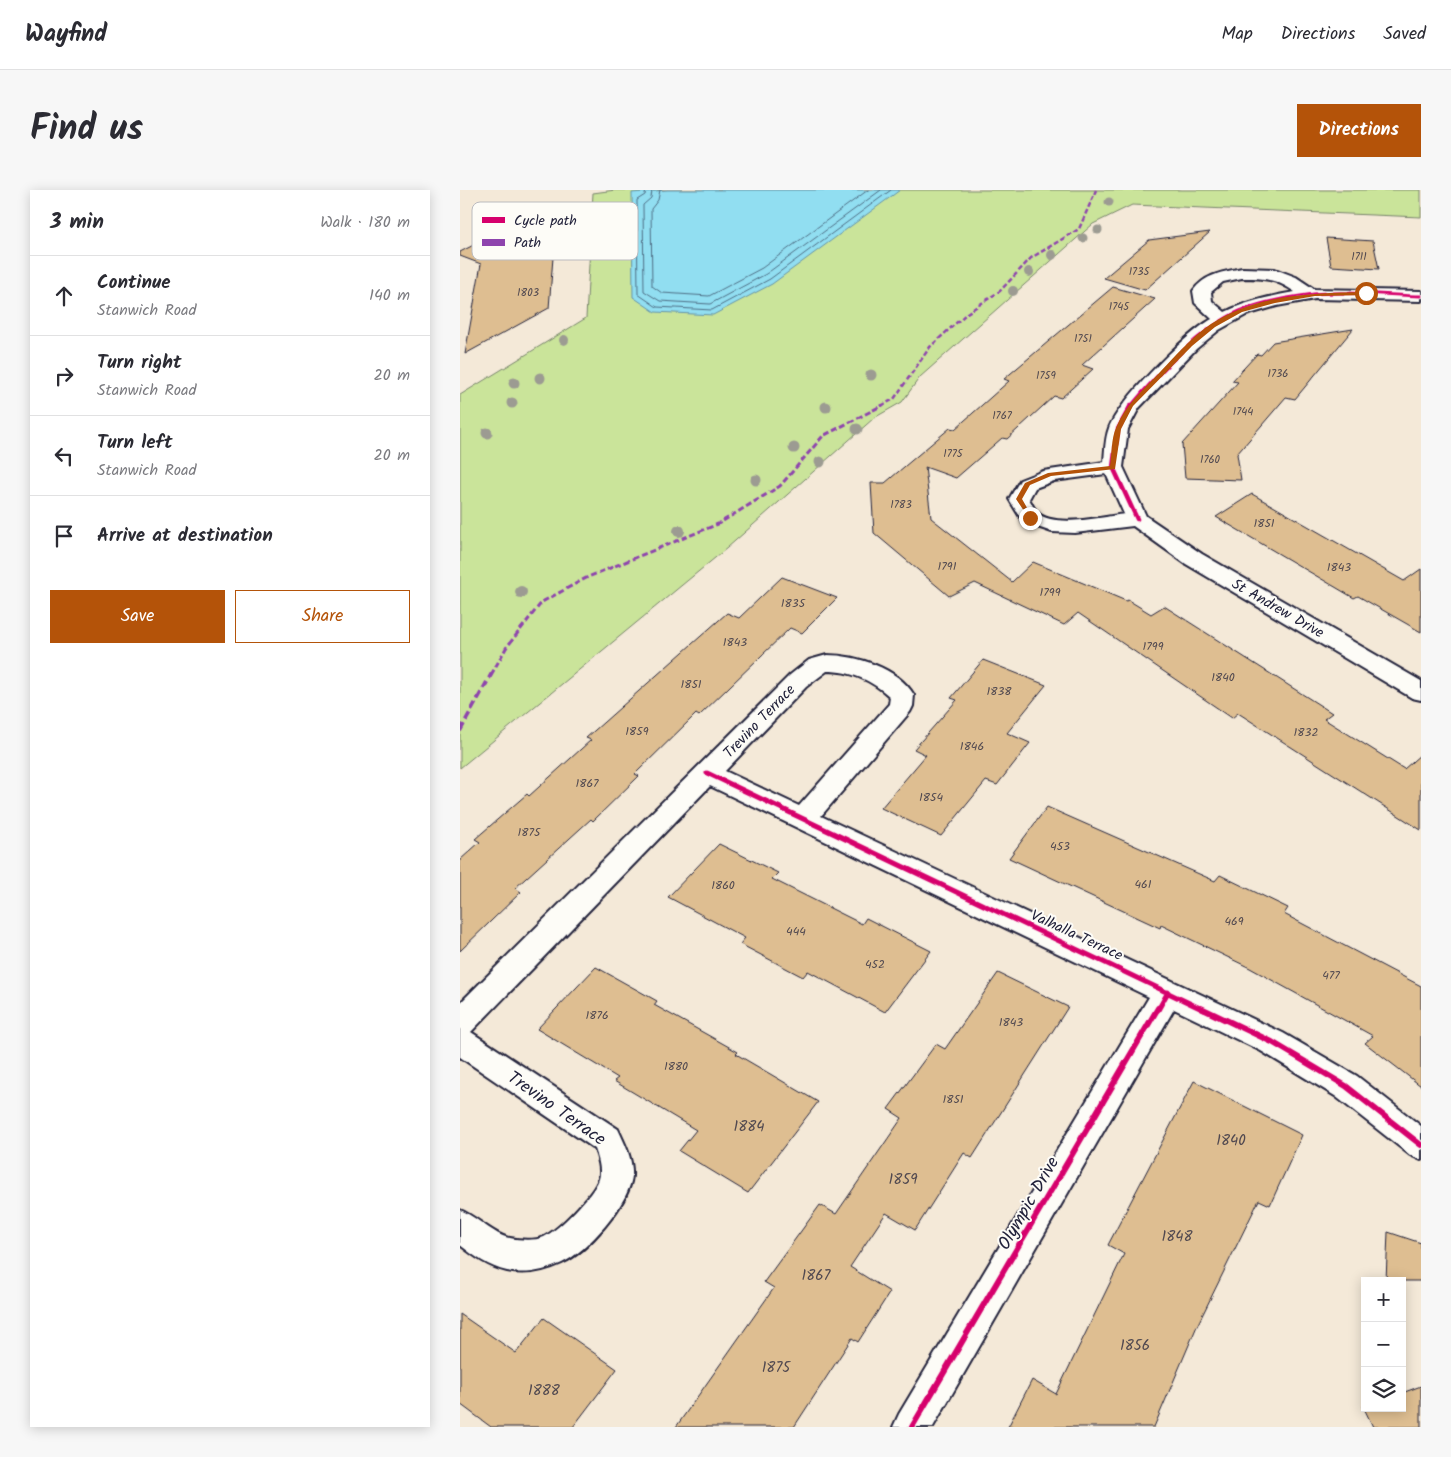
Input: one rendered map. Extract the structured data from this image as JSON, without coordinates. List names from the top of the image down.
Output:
{
  "streets": {
    "street": [
      "St Andrew Drive",
      "Trevino Terrace",
      "Valhalla Terrace",
      "Olympic Drive"
    ]
  },
  "crossings": [
    ["Trevino Terrace", "Valhalla Terrace"],
    ["Valhalla Terrace", "Olympic Drive"]
  ],
  "house_numbers": [
    "1711",
    "1735",
    "1803",
    "1745",
    "1751",
    "1736",
    "1759",
    "1744",
    "1767",
    "1775",
    "1760",
    "1783",
    "1851",
    "1791",
    "1843",
    "1799",
    "1835",
    "1843",
    "1799",
    "1840",
    "1851",
    "1838",
    "1859",
    "1832",
    "1846",
    "1867",
    "1854",
    "1875",
    "453",
    "461",
    "1860",
    "469",
    "444",
    "452",
    "477",
    "1876",
    "1843",
    "1880",
    "1851",
    "1884",
    "1840",
    "1859",
    "1848",
    "1867",
    "1856",
    "1875",
    "1888"
  ],
  "legend": ["Cycle path", "Path"],
  "page": {
    "header": "Wayfind",
    "nav": ["Map", "Directions", "Saved"],
    "title": "Find us",
    "buttons": [
      "Directions",
      ["Save", "Share"]
    ],
    "heading": ["3 min", "Walk · 180 m"],
    "list": [
      ["Continue", "Stanwich Road", "140 m"],
      ["Turn right", "Stanwich Road", "20 m"],
      ["Turn left", "Stanwich Road", "20 m"],
      "Arrive at destination"
    ],
    "map_buttons": ["+", "−"]
  }
}
